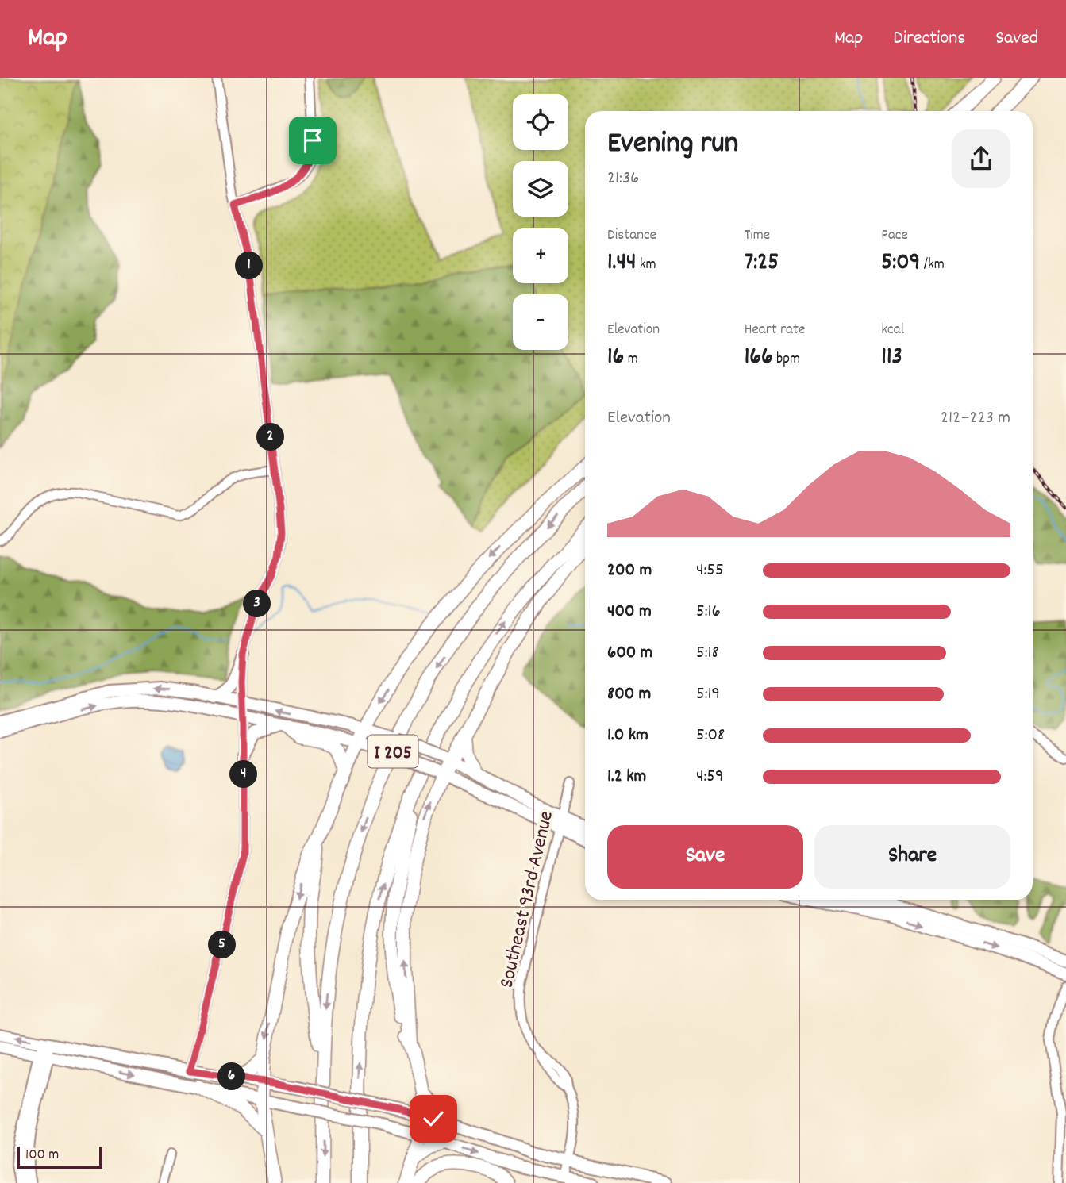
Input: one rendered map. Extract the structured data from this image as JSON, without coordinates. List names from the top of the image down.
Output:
{
  "streets": {
    "highway": ["I 205"],
    "street": ["Southeast 93rd Avenue"]
  },
  "scale_bar": "100 m",
  "page": {
    "header": "Map",
    "nav": ["Map", "Directions", "Saved"],
    "map_buttons": ["+", "−"],
    "heading": ["Evening run", "21:36"],
    "stats": [
      ["Distance", "1.44 km"],
      ["Time", "7:25"],
      ["Pace", "5:09 /km"],
      ["Elevation", "16 m"],
      ["Heart rate", "166 bpm"],
      ["kcal", "113"]
    ],
    "pins": [
      "1",
      "2",
      "3",
      "4",
      "5",
      "6"
    ],
    "chart": ["Elevation", "212–223 m"],
    "list": [
      {
        "name": "200 m",
        "note": "4:55"
      },
      {
        "name": "400 m",
        "note": "5:16"
      },
      {
        "name": "600 m",
        "note": "5:18"
      },
      {
        "name": "800 m",
        "note": "5:19"
      },
      {
        "name": "1.0 km",
        "note": "5:08"
      },
      {
        "name": "1.2 km",
        "note": "4:59"
      }
    ],
    "buttons": ["Save", "Share"],
    "scale": "100 m"
  }
}
